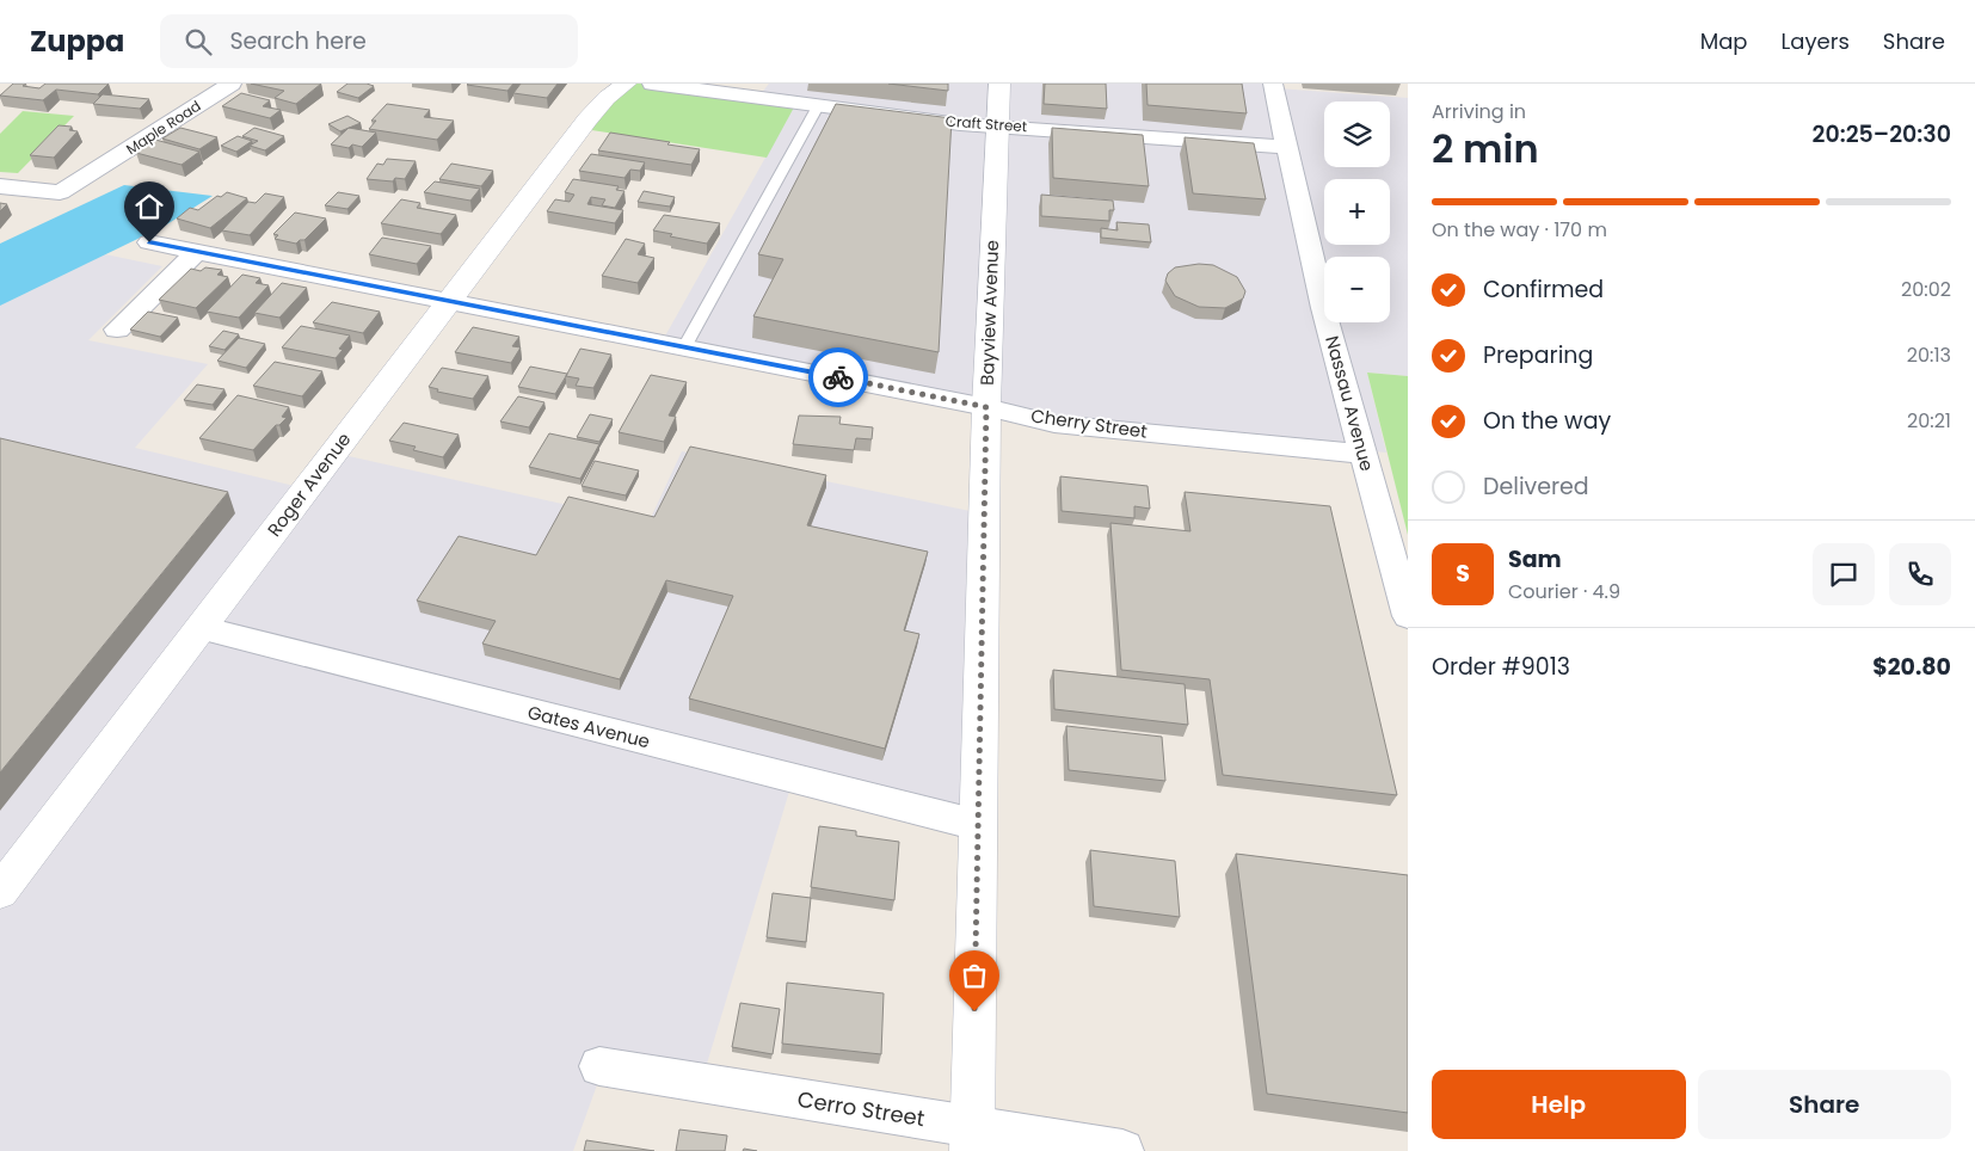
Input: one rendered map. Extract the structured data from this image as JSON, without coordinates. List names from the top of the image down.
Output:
{
  "streets": {
    "street": [
      "Craft Street",
      "Maple Road",
      "Bayview Avenue",
      "Nassau Avenue",
      "Cherry Street",
      "Roger Avenue",
      "Gates Avenue",
      "Cerro Street"
    ]
  },
  "crossings": [
    ["Craft Street", "Bayview Avenue"],
    ["Craft Street", "Nassau Avenue"],
    ["Bayview Avenue", "Cherry Street"],
    ["Bayview Avenue", "Gates Avenue"],
    ["Bayview Avenue", "Cerro Street"],
    ["Nassau Avenue", "Cherry Street"],
    ["Cherry Street", "Roger Avenue"],
    ["Roger Avenue", "Gates Avenue"]
  ],
  "page": {
    "header": "Zuppa",
    "search": "Search here",
    "nav": ["Map", "Layers", "Share"],
    "heading": ["2 min", "Arriving in", "20:25–20:30"],
    "panel": [
      "Sam",
      "Courier · 4.9",
      "Order #9013",
      "$20.80"
    ],
    "map_buttons": ["+", "−"],
    "bar": "On the way · 170 m",
    "list": [
      ["Confirmed", "20:02"],
      ["Preparing", "20:13"],
      ["On the way", "20:21"],
      "Delivered"
    ],
    "round": "S",
    "buttons": ["Help", "Share"]
  }
}
